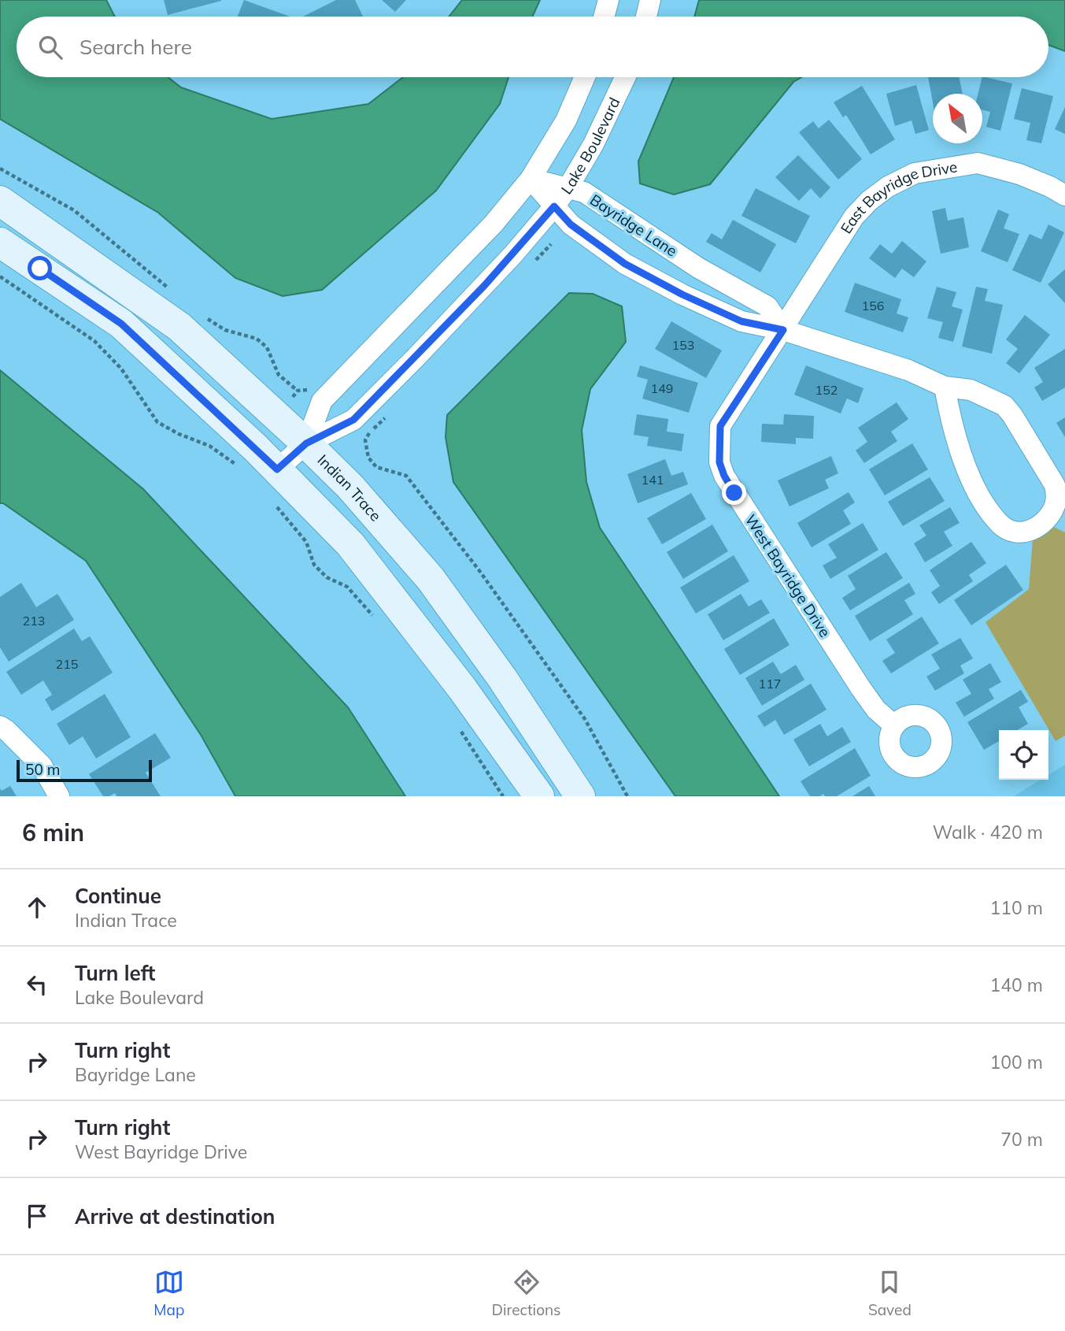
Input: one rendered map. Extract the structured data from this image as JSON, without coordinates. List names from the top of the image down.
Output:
{
  "streets": {
    "main road": ["Indian Trace"],
    "street": [
      "Lake Boulevard",
      "East Bayridge Drive",
      "Bayridge Lane",
      "West Bayridge Drive"
    ]
  },
  "crossings": [
    ["Lake Boulevard", "Bayridge Lane"],
    ["Lake Boulevard", "Indian Trace"],
    ["East Bayridge Drive", "Bayridge Lane"],
    ["East Bayridge Drive", "West Bayridge Drive"],
    ["Bayridge Lane", "West Bayridge Drive"]
  ],
  "house_numbers": [
    "156",
    "153",
    "149",
    "152",
    "141",
    "213",
    "215",
    "117"
  ],
  "scale_bar": "50 m",
  "north": "top left",
  "page": {
    "search": "Search here",
    "scale": "50 m",
    "heading": ["6 min", "Walk · 420 m"],
    "list": [
      ["Continue", "Indian Trace", "110 m"],
      ["Turn left", "Lake Boulevard", "140 m"],
      ["Turn right", "Bayridge Lane", "100 m"],
      ["Turn right", "West Bayridge Drive", "70 m"],
      "Arrive at destination"
    ],
    "nav": ["Map", "Directions", "Saved"]
  }
}
